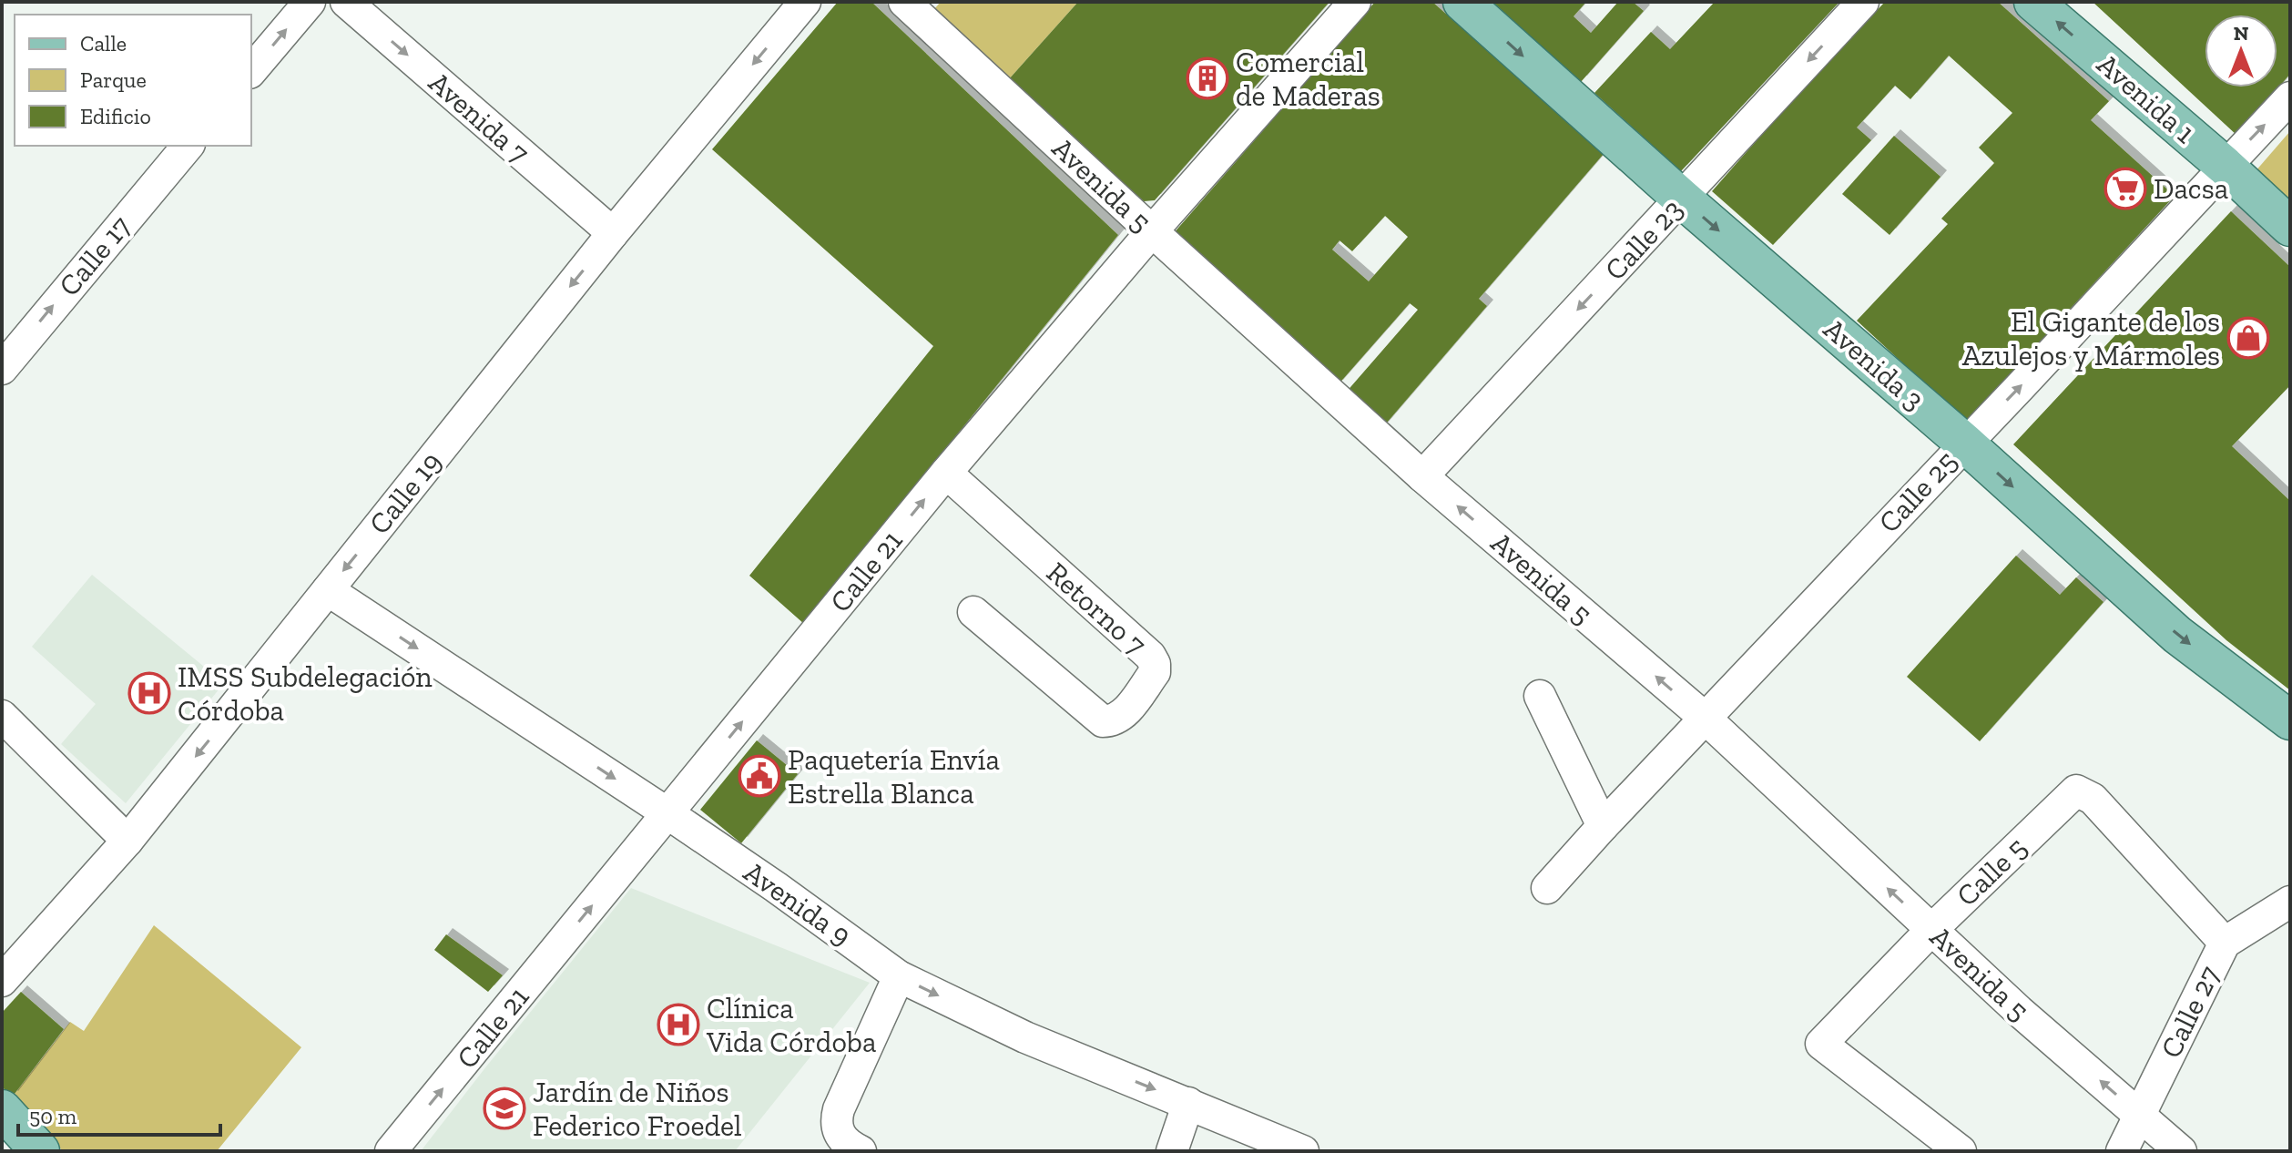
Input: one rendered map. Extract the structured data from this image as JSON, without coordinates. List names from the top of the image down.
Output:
{
  "streets": {
    "main road": ["Avenida 1", "Avenida 3"],
    "street": [
      "Avenida 7",
      "Avenida 5",
      "Calle 23",
      "Calle 17",
      "Calle 25",
      "Calle 19",
      "Calle 21",
      "Retorno 7",
      "Calle 5",
      "Avenida 9",
      "Calle 27"
    ]
  },
  "crossings": [
    ["Avenida 1", "Calle 25"],
    ["Avenida 7", "Calle 19"],
    ["Avenida 5", "Calle 23"],
    ["Avenida 5", "Calle 25"],
    ["Avenida 5", "Calle 21"],
    ["Avenida 5", "Calle 5"],
    ["Avenida 5", "Calle 27"],
    ["Calle 23", "Avenida 3"],
    ["Avenida 3", "Calle 25"],
    ["Calle 19", "Avenida 9"],
    ["Calle 21", "Retorno 7"],
    ["Calle 21", "Avenida 9"],
    ["Calle 5", "Calle 27"]
  ],
  "one_way": [
    "Avenida 1",
    "Avenida 7",
    "Avenida 5",
    "Calle 23",
    "Calle 17",
    "Avenida 3",
    "Calle 25",
    "Calle 19",
    "Calle 21",
    "Avenida 9"
  ],
  "places": {
    "building": ["Comercial de Maderas"],
    "supermarket": ["Dacsa"],
    "shop": ["El Gigante de los Azulejos y Mármoles"],
    "hospital": ["IMSS Subdelegación Córdoba", "Clínica Vida Córdoba"],
    "public building": ["Paquetería Envía Estrella Blanca"],
    "school or university": ["Jardín de Niños Federico Froedel"]
  },
  "legend": ["Calle", "Parque", "Edificio"],
  "scale_bar": "50 m",
  "north": "top"
}
